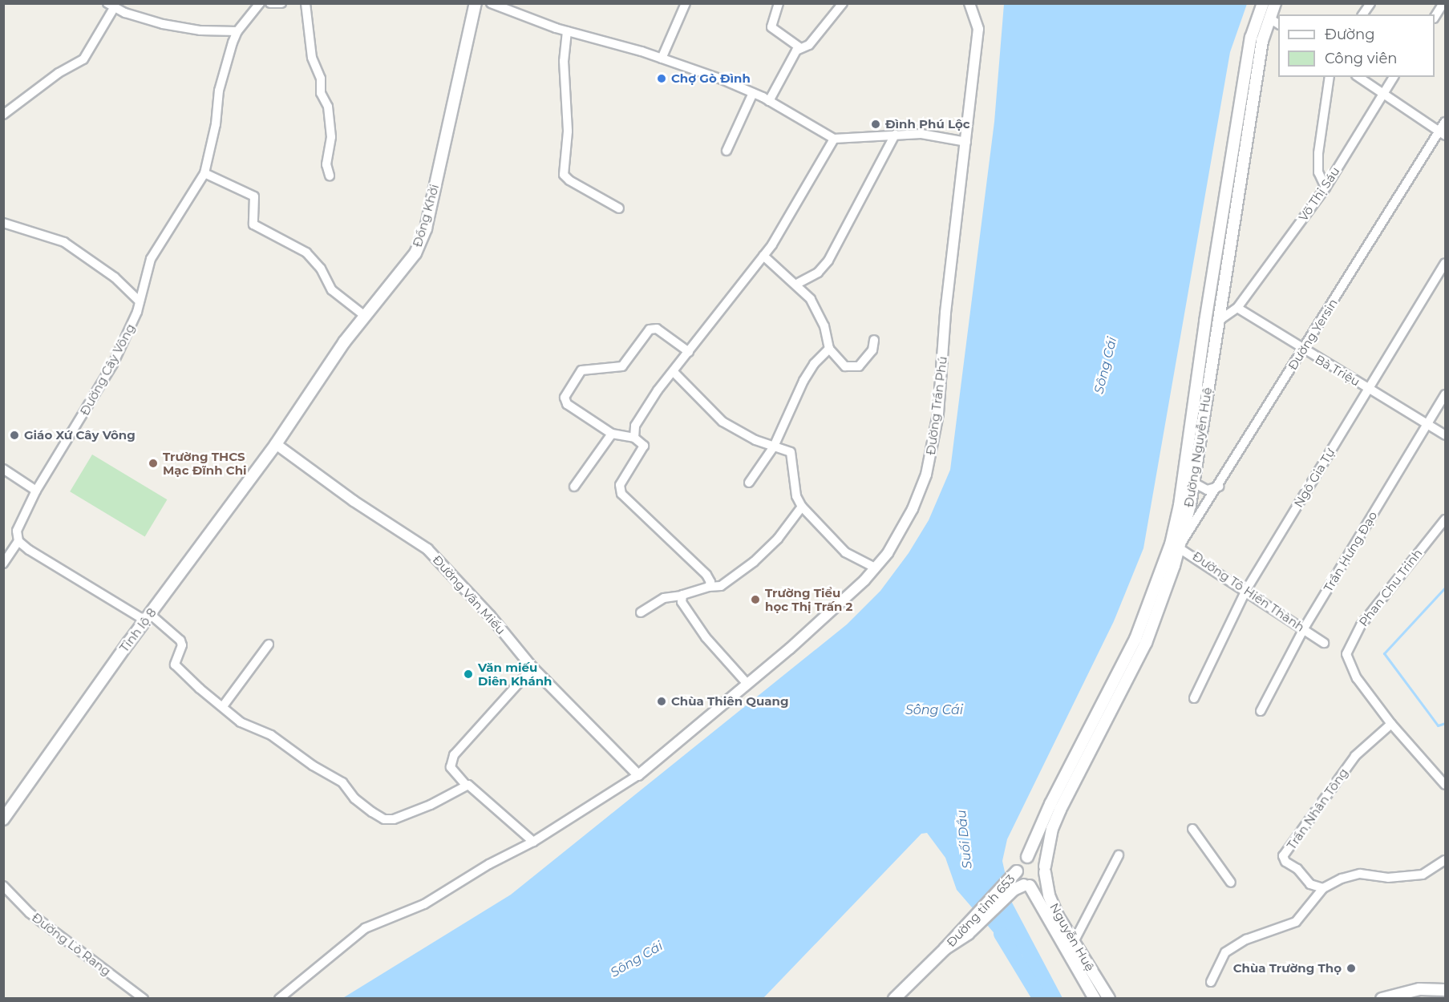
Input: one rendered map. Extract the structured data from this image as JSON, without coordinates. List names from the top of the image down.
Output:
{
  "streets": {
    "main road": [
      "Đồng Khởi",
      "Đường Nguyễn Huệ",
      "Tỉnh lộ 8",
      "Đường tỉnh 653",
      "Nguyễn Huệ"
    ],
    "street": [
      "Võ Thị Sáu",
      "Đường Yersin",
      "Đường Cây Vông",
      "Bà Triệu",
      "Đường Trần Phú",
      "Ngô Gia Tự",
      "Trần Hưng Đạo",
      "Phan Chu Trinh",
      "Đường Tô Hiến Thành",
      "Đường Văn Miếu",
      "Trần Nhân Tông",
      "Đường Lò Rang"
    ]
  },
  "crossings": [
    ["Võ Thị Sáu", "Bà Triệu"],
    ["Võ Thị Sáu", "Đường Nguyễn Huệ"],
    ["Đồng Khởi", "Đường Văn Miếu"],
    ["Đồng Khởi", "Tỉnh lộ 8"],
    ["Đường Yersin", "Bà Triệu"],
    ["Đường Yersin", "Đường Nguyễn Huệ"],
    ["Đường Yersin", "Đường Tô Hiến Thành"],
    ["Bà Triệu", "Ngô Gia Tự"],
    ["Bà Triệu", "Trần Hưng Đạo"],
    ["Đường Trần Phú", "Đường Văn Miếu"],
    ["Đường Nguyễn Huệ", "Đường Tô Hiến Thành"],
    ["Đường Nguyễn Huệ", "Đường tỉnh 653"],
    ["Đường Nguyễn Huệ", "Nguyễn Huệ"],
    ["Ngô Gia Tự", "Đường Tô Hiến Thành"],
    ["Trần Hưng Đạo", "Đường Tô Hiến Thành"],
    ["Phan Chu Trinh", "Trần Nhân Tông"],
    ["Đường Văn Miếu", "Tỉnh lộ 8"],
    ["Đường tỉnh 653", "Nguyễn Huệ"]
  ],
  "water": ["Sông Cái", "Suối Dầu"],
  "places": [
    "Chợ Gò Đình",
    "Đình Phú Lộc",
    "Giáo Xứ Cây Vông",
    "Trường THCS Mạc Đĩnh Chi",
    "Trường Tiểu học Thị Trấn 2",
    "Văn miếu Diên Khánh",
    "Chùa Thiên Quang",
    "Chùa Trường Thọ"
  ],
  "legend": ["Đường", "Công viên"]
}
